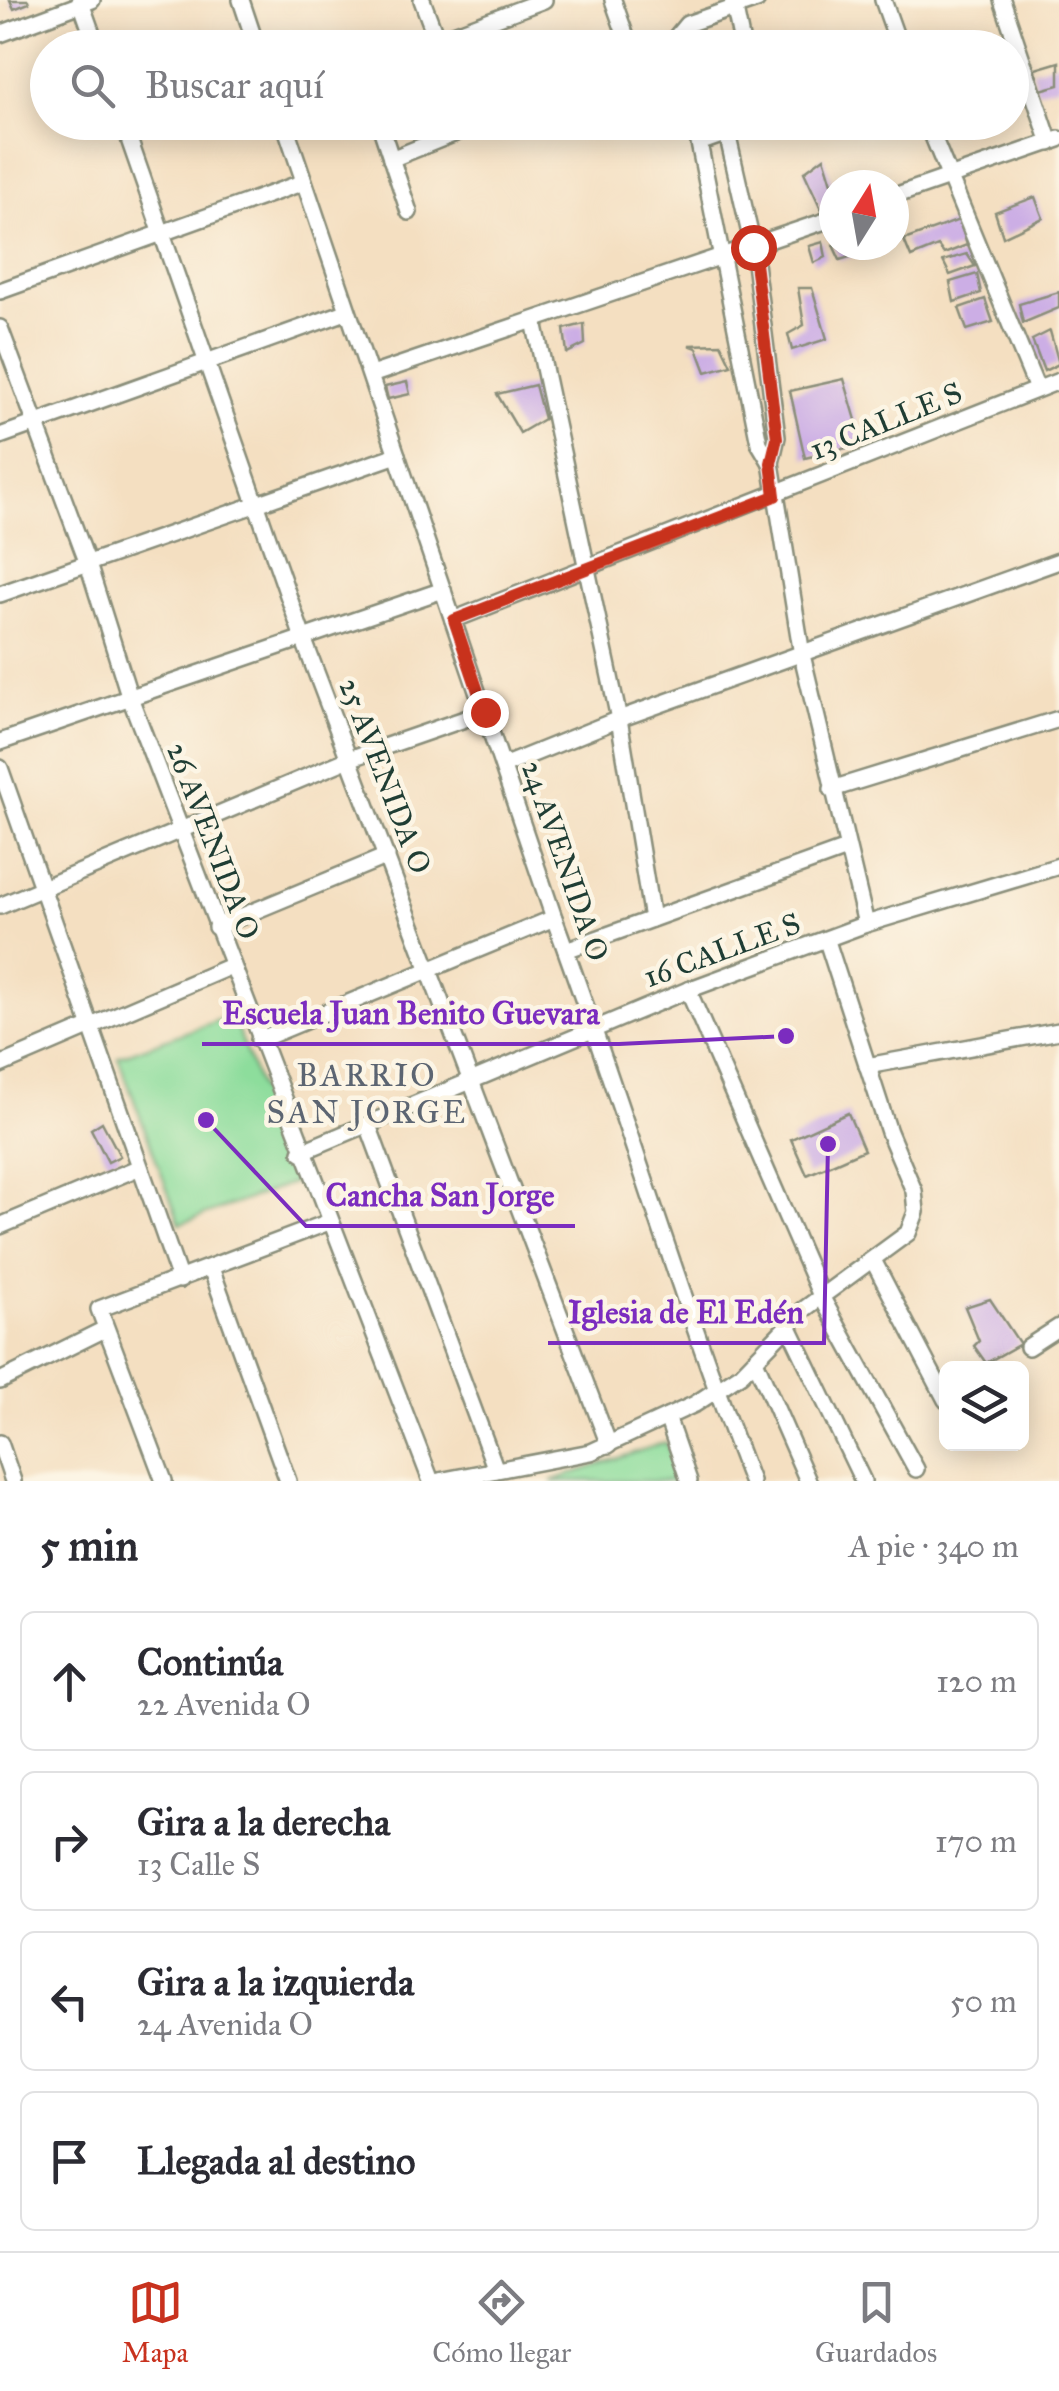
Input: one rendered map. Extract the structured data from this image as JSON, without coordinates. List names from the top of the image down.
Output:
{
  "streets": {
    "street": [
      "13 CALLE S",
      "25 AVENIDA O",
      "26 AVENIDA O",
      "24 AVENIDA O",
      "16 CALLE S"
    ]
  },
  "crossings": [
    ["13 CALLE S", "24 AVENIDA O"],
    ["25 AVENIDA O", "16 CALLE S"],
    ["26 AVENIDA O", "16 CALLE S"],
    ["24 AVENIDA O", "16 CALLE S"]
  ],
  "districts": ["BARRIO SAN JORGE"],
  "places": ["Escuela Juan Benito Guevara", "Cancha San Jorge", "Iglesia de El Edén"],
  "north": "top",
  "page": {
    "search": "Buscar aquí",
    "heading": ["5 min", "A pie · 340 m"],
    "list": [
      ["Continúa", "22 Avenida O", "120 m"],
      ["Gira a la derecha", "13 Calle S", "170 m"],
      ["Gira a la izquierda", "24 Avenida O", "50 m"],
      "Llegada al destino"
    ],
    "nav": ["Mapa", "Cómo llegar", "Guardados"]
  }
}
